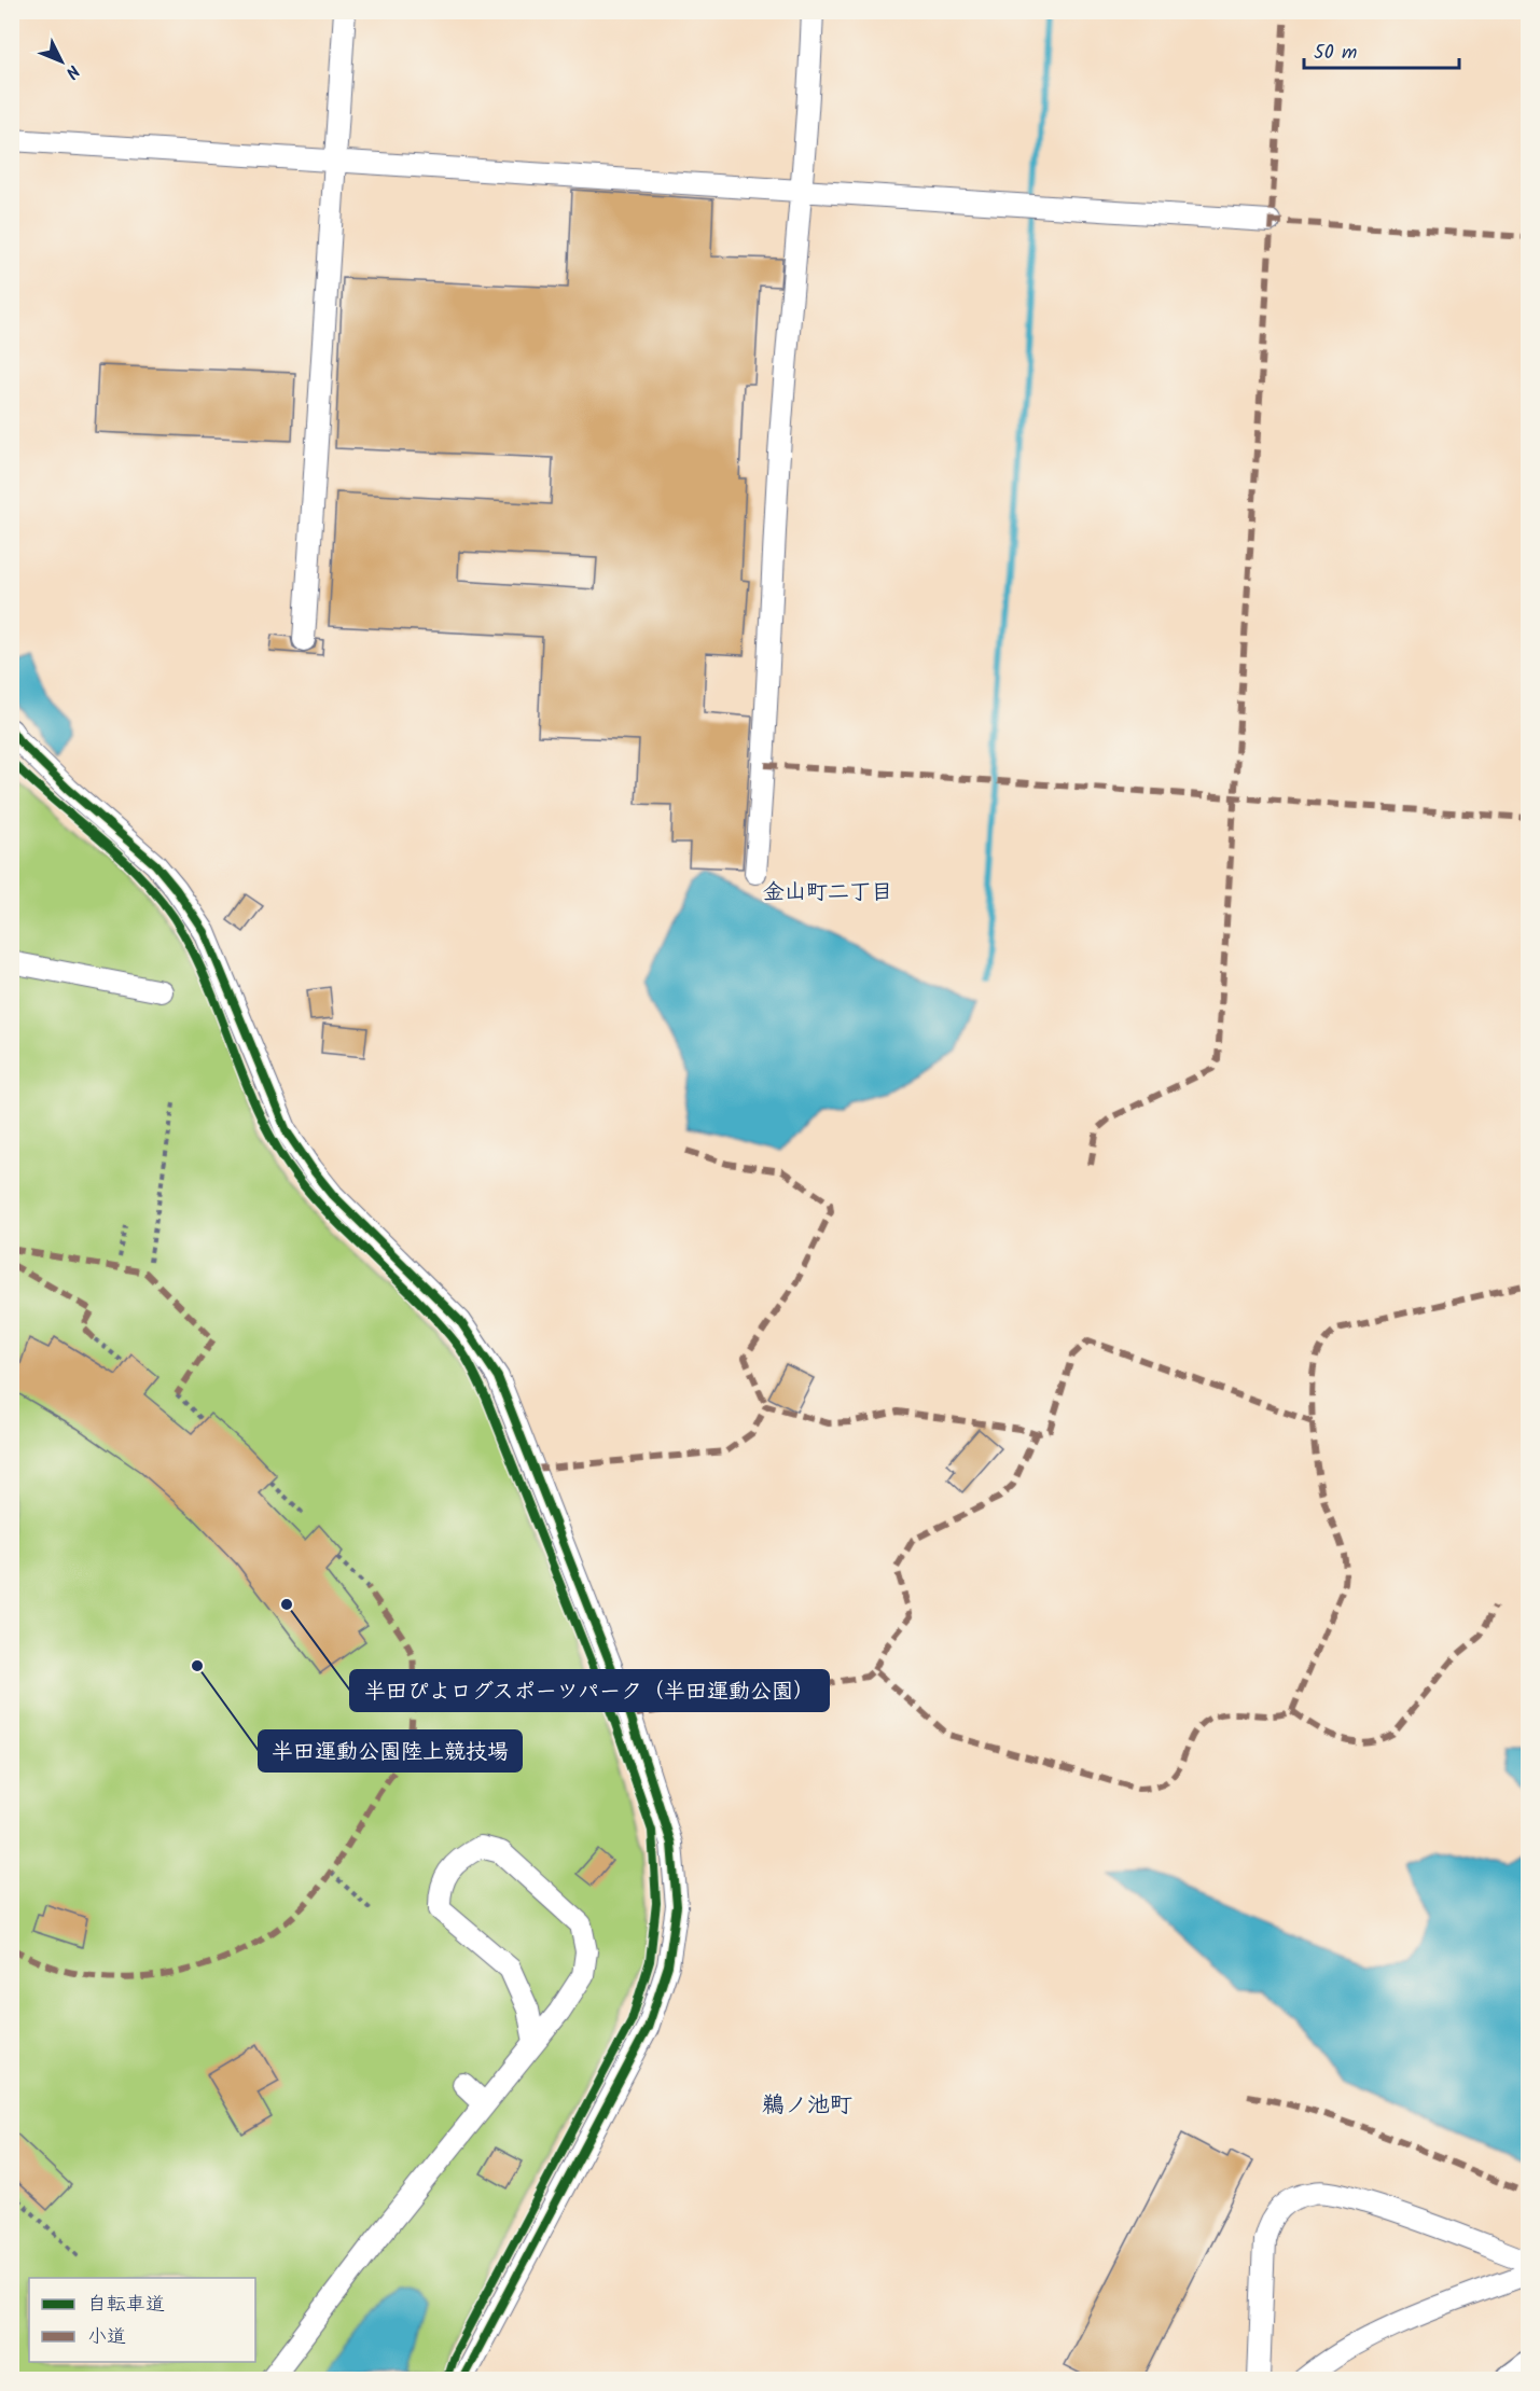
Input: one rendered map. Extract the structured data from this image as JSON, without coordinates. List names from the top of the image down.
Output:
{
  "districts": ["金山町二丁目", "鵜ノ池町"],
  "places": ["半田ぴよログスポーツパーク（半田運動公園）", "半田運動公園陸上競技場"],
  "legend": ["自転車道", "小道"],
  "scale_bar": "50 m",
  "north": "bottom right"
}
